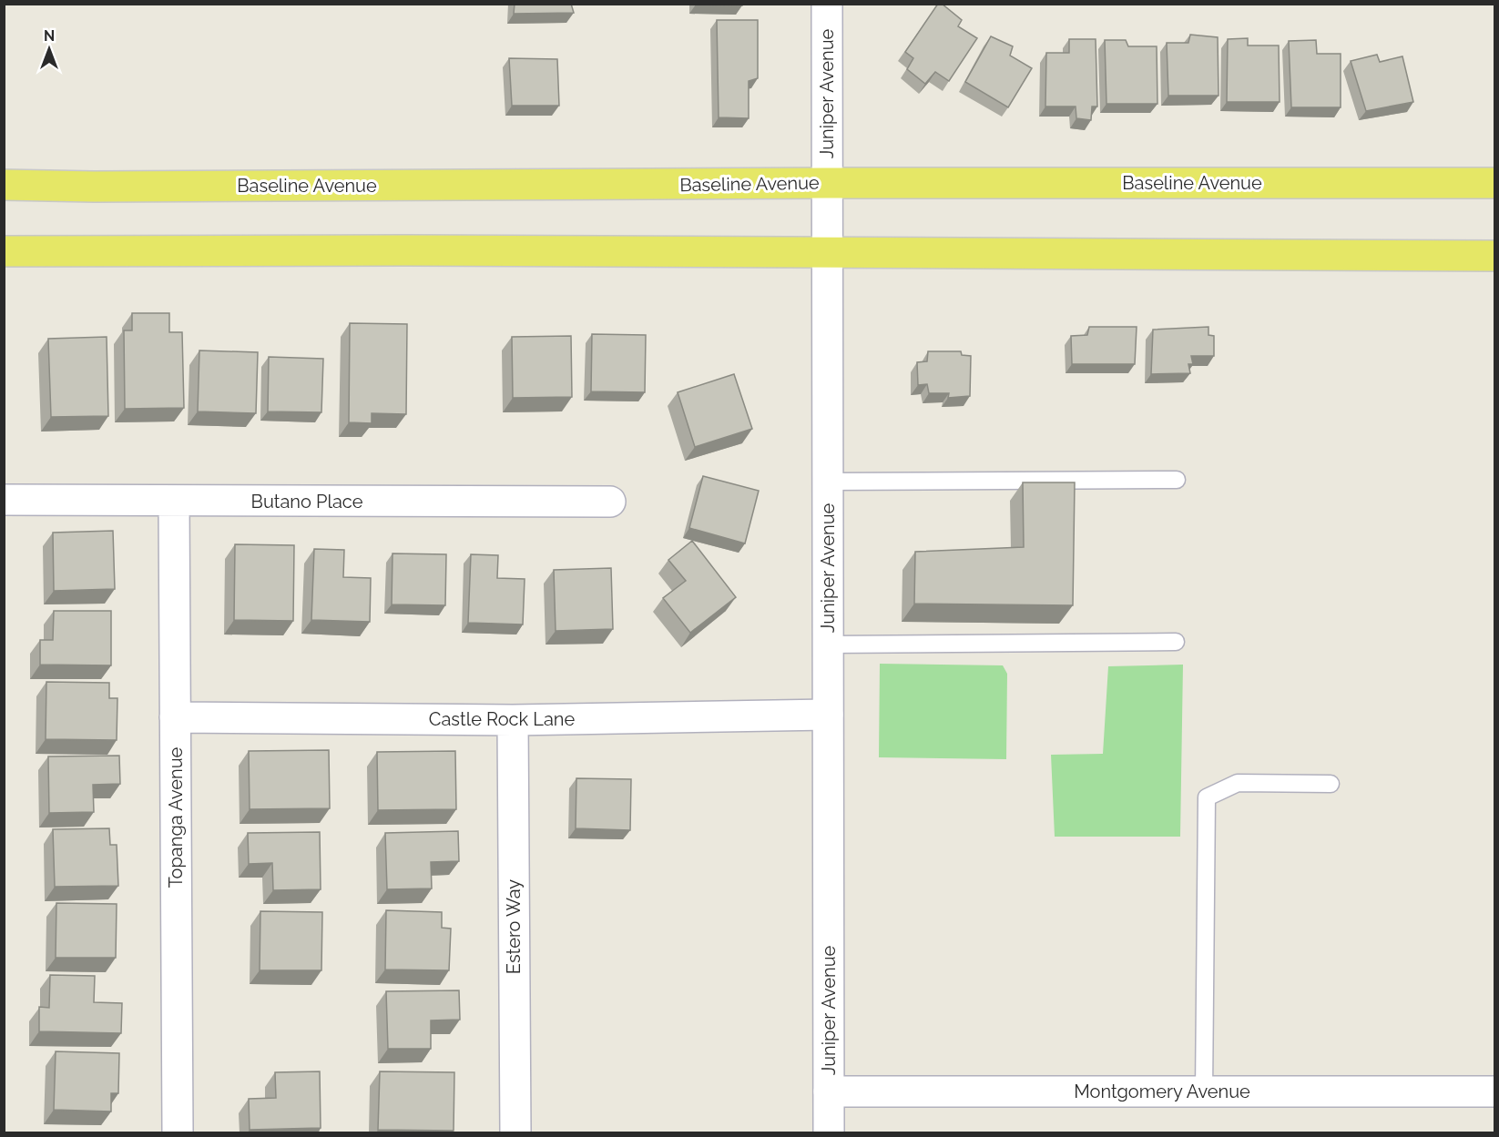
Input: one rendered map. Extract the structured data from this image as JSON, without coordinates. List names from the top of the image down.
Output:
{
  "streets": {
    "main road": ["Baseline Avenue"],
    "street": [
      "Juniper Avenue",
      "Butano Place",
      "Castle Rock Lane",
      "Topanga Avenue",
      "Estero Way",
      "Montgomery Avenue"
    ]
  },
  "crossings": [
    ["Juniper Avenue", "Baseline Avenue"],
    ["Juniper Avenue", "Castle Rock Lane"],
    ["Juniper Avenue", "Montgomery Avenue"],
    ["Butano Place", "Topanga Avenue"],
    ["Castle Rock Lane", "Topanga Avenue"],
    ["Castle Rock Lane", "Estero Way"]
  ],
  "north": "top"
}
